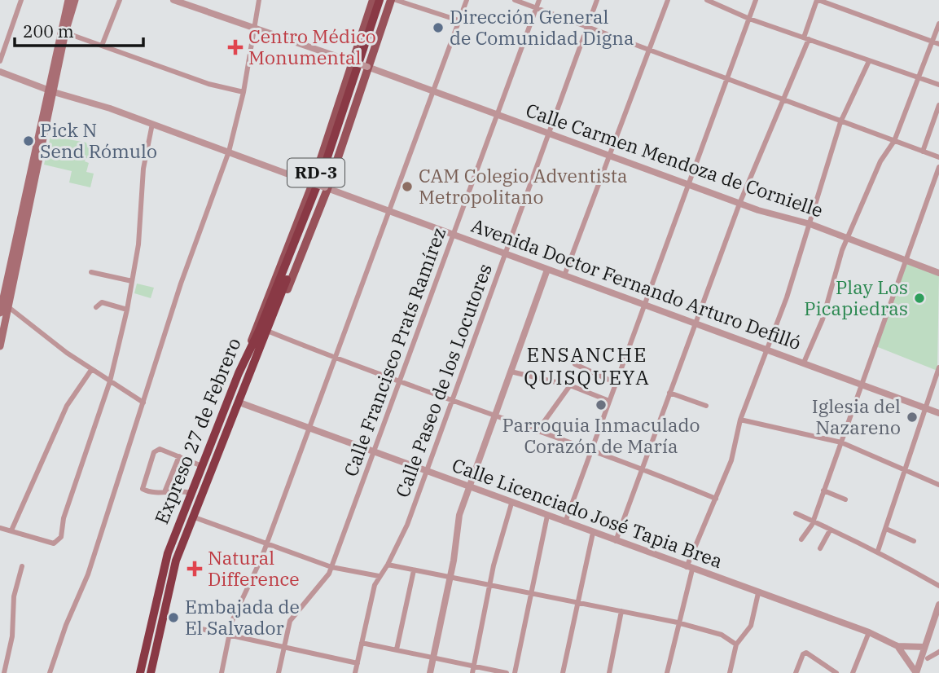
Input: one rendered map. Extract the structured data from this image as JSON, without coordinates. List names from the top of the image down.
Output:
{
  "streets": {
    "highway": ["RD-3", "Expreso 27 de Febrero"],
    "street": [
      "Calle Carmen Mendoza de Cornielle",
      "Avenida Doctor Fernando Arturo Defilló",
      "Calle Francisco Prats Ramírez",
      "Calle Paseo de los Locutores",
      "Calle Licenciado José Tapia Brea"
    ]
  },
  "crossings": [
    ["Calle Carmen Mendoza de Cornielle", "RD-3"],
    ["Calle Carmen Mendoza de Cornielle", "Calle Francisco Prats Ramírez"],
    ["Calle Carmen Mendoza de Cornielle", "Calle Paseo de los Locutores"],
    ["RD-3", "Avenida Doctor Fernando Arturo Defilló"],
    ["RD-3", "Expreso 27 de Febrero"],
    ["Avenida Doctor Fernando Arturo Defilló", "Calle Francisco Prats Ramírez"],
    ["Avenida Doctor Fernando Arturo Defilló", "Calle Paseo de los Locutores"],
    ["Calle Francisco Prats Ramírez", "Calle Licenciado José Tapia Brea"],
    ["Calle Paseo de los Locutores", "Calle Licenciado José Tapia Brea"],
    ["Expreso 27 de Febrero", "Calle Licenciado José Tapia Brea"]
  ],
  "districts": ["ENSANCHE QUISQUEYA"],
  "places": {
    "other": [
      "Dirección General de Comunidad Digna",
      "Pick N Send Rómulo",
      "CAM Colegio Adventista Metropolitano",
      "Play Los Picapiedras",
      "Parroquia Inmaculado Corazón de María",
      "Iglesia del Nazareno",
      "Embajada de El Salvador"
    ],
    "health": ["Centro Médico Monumental", "Natural Difference"]
  },
  "scale_bar": "200 m"
}
